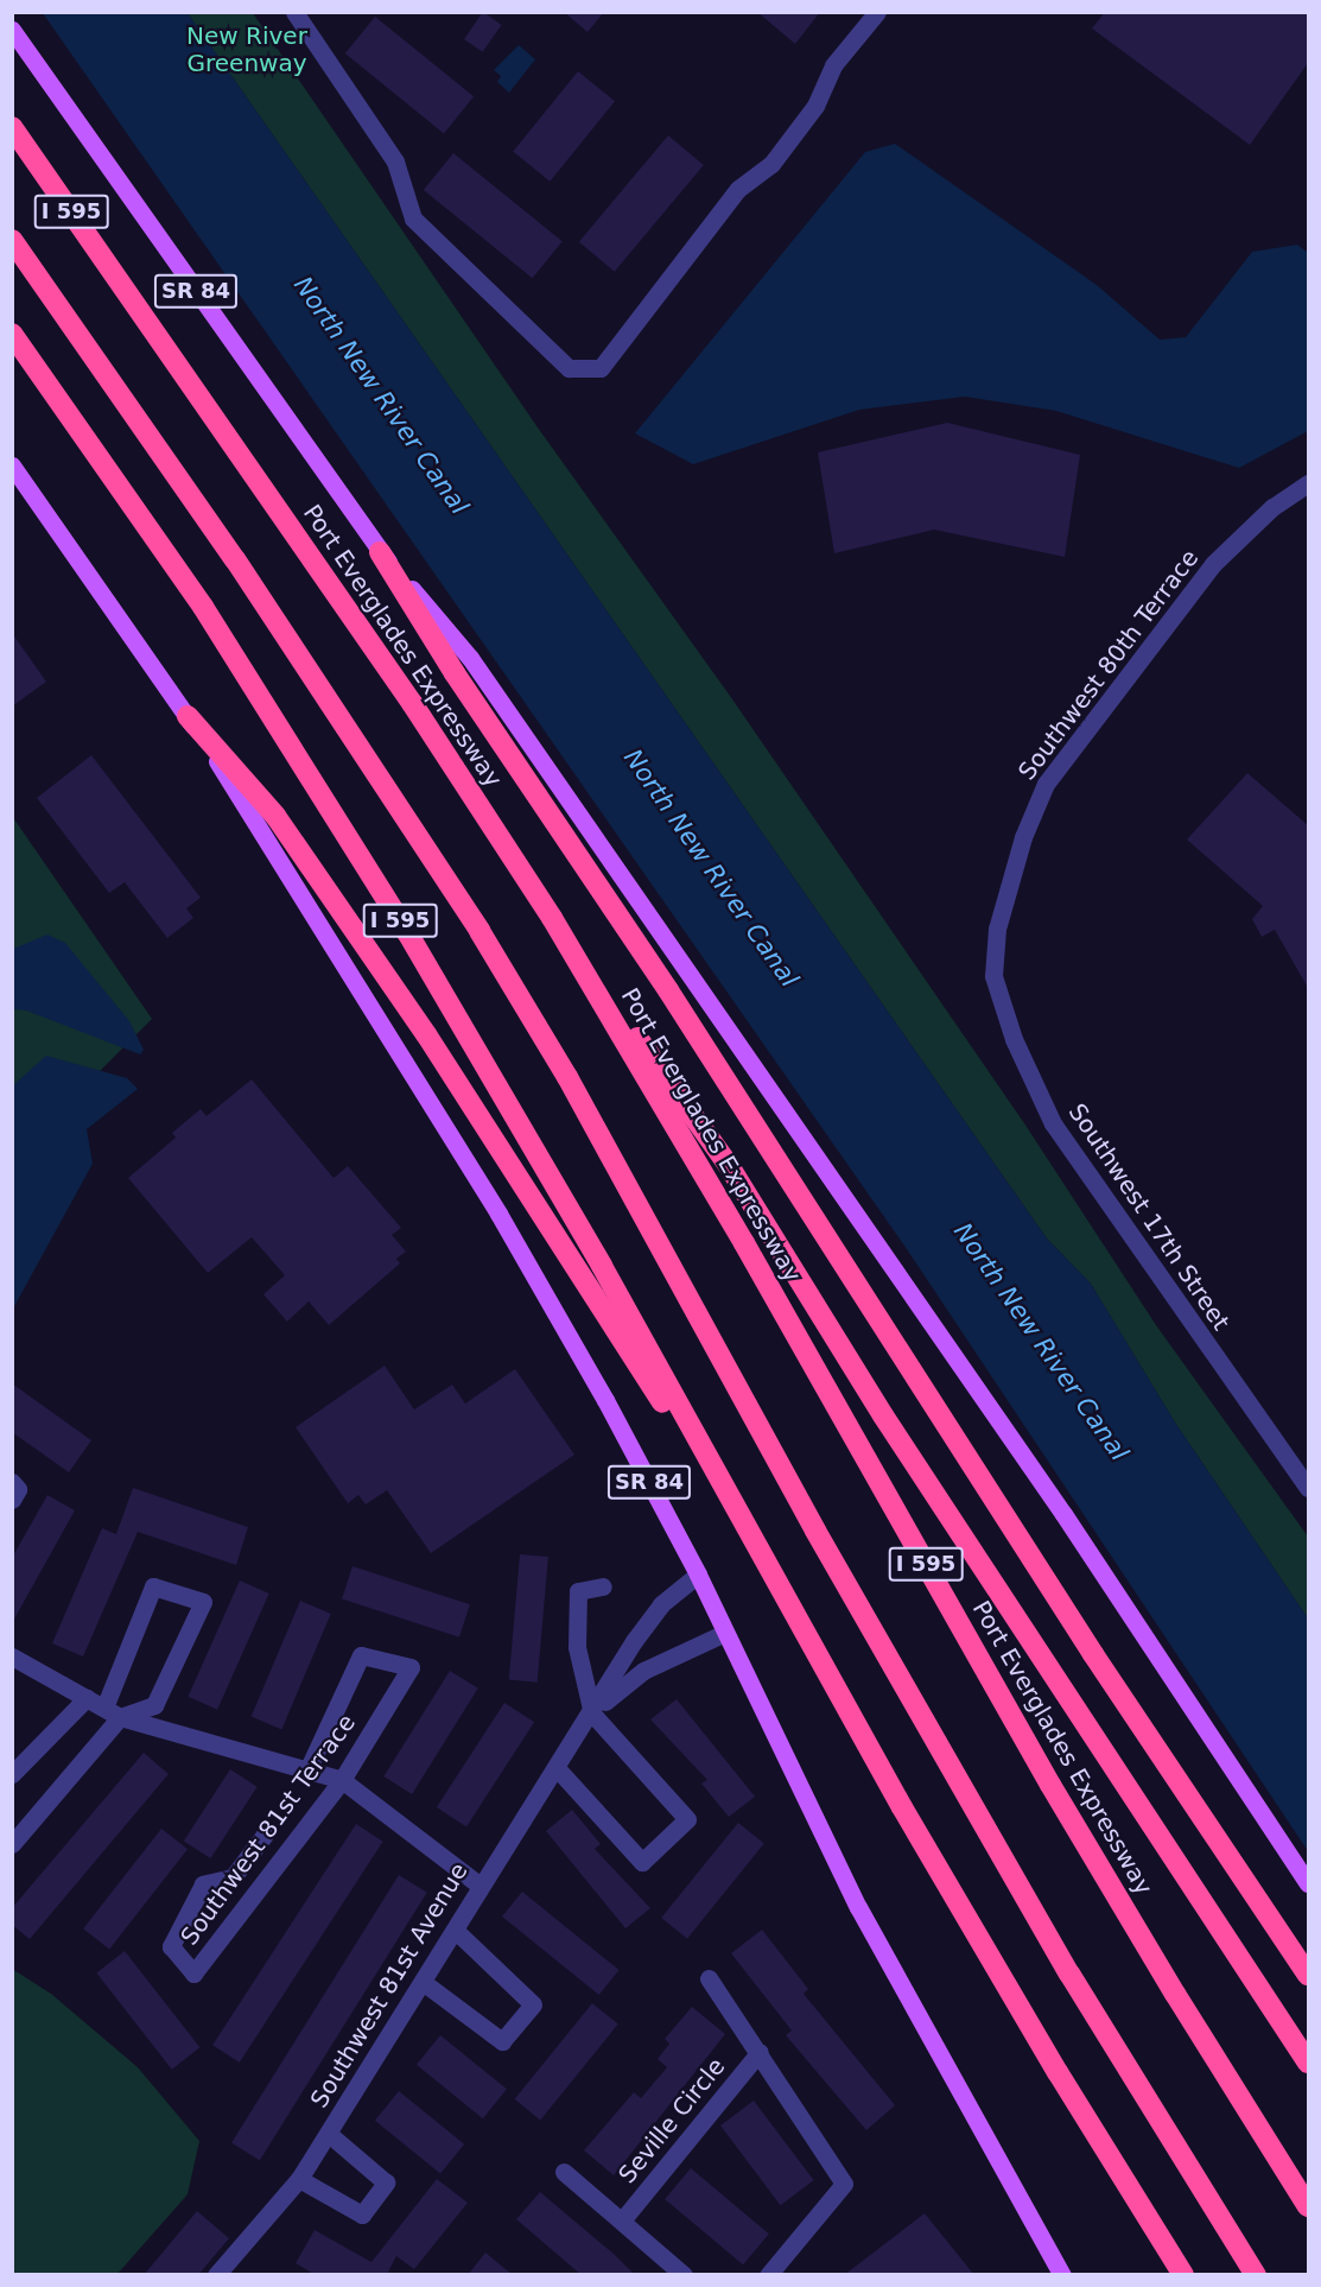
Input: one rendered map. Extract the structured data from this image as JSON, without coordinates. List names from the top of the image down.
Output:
{
  "streets": {
    "highway": ["I 595", "Port Everglades Expressway"],
    "main road": ["SR 84"],
    "street": [
      "Southwest 80th Terrace",
      "Southwest 17th Street",
      "Southwest 81st Terrace",
      "Southwest 81st Avenue",
      "Seville Circle"
    ]
  },
  "crossings": [
    ["SR 84", "Southwest 81st Avenue"],
    ["Southwest 80th Terrace", "Southwest 17th Street"]
  ],
  "water": ["North New River Canal"],
  "parks": ["New River Greenway"]
}
